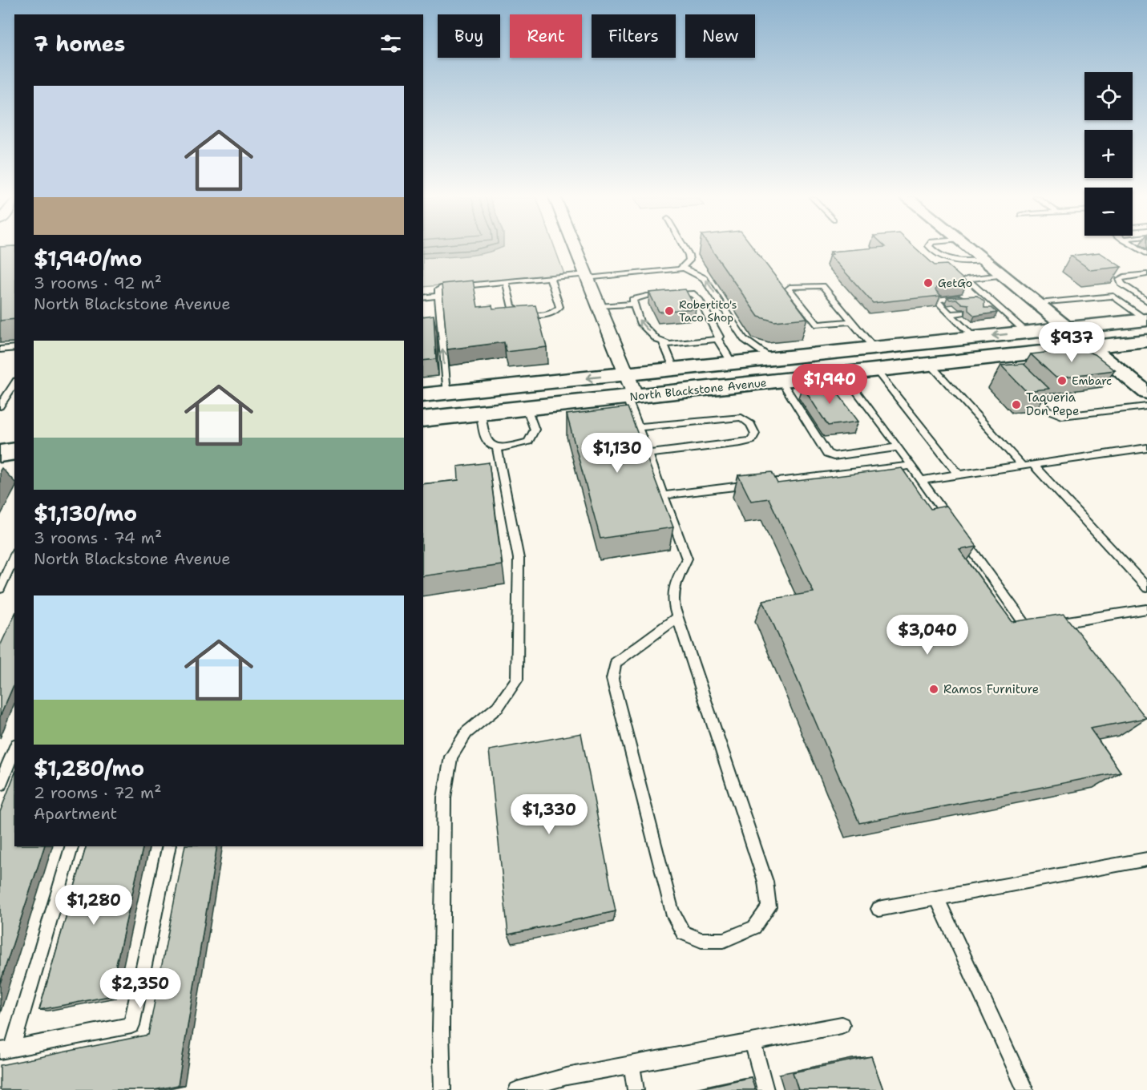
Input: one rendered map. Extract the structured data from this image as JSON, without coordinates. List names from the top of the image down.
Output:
{
  "streets": {
    "main road": ["North Blackstone Avenue"]
  },
  "places": [
    "GetGo",
    "Robertito's Taco Shop",
    "Embarc",
    "Taqueria Don Pepe",
    "Ramos Furniture"
  ],
  "page": {
    "chip": [
      "Buy",
      "Rent",
      "Filters",
      "New"
    ],
    "heading": "7 homes",
    "map_buttons": ["+", "−"],
    "list": [
      {
        "name": "$1,940/mo",
        "note": "3 rooms · 92 m² · North Blackstone Avenue"
      },
      {
        "name": "$1,130/mo",
        "note": "3 rooms · 74 m² · North Blackstone Avenue"
      },
      {
        "name": "$1,280/mo",
        "note": "2 rooms · 72 m² · Apartment"
      }
    ],
    "price": [
      "$937",
      "$1,940",
      "$1,130",
      "$3,040",
      "$1,330",
      "$1,280",
      "$2,350"
    ]
  }
}
